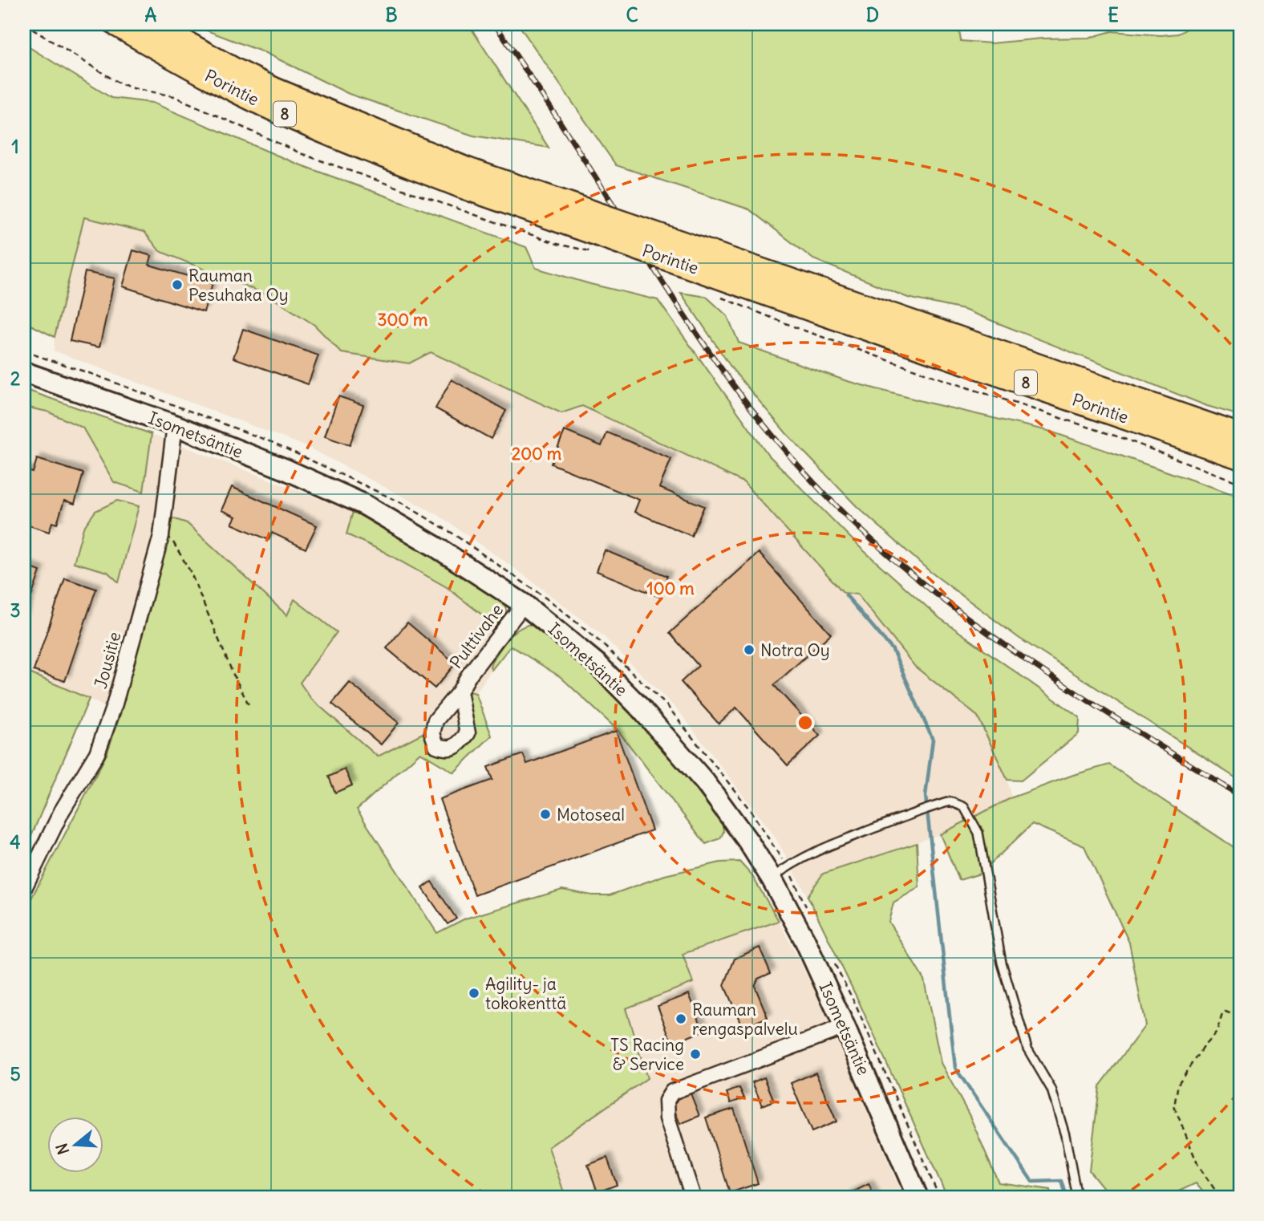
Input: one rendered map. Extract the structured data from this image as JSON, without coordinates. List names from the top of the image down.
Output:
{
  "streets": {
    "highway": ["Porintie", "8"],
    "main road": ["Isometsäntie"],
    "street": ["Pulttivahe", "Jousitie"]
  },
  "crossings": [
    ["Isometsäntie", "Pulttivahe"],
    ["Isometsäntie", "Jousitie"]
  ],
  "places": [
    "Rauman Pesuhaka Oy",
    "Notra Oy",
    "Motoseal",
    "Agility- ja tokokenttä",
    "Rauman rengaspalvelu",
    "TS Racing & Service"
  ],
  "north": "left",
  "grid": {
    "columns": [
      "A",
      "B",
      "C",
      "D",
      "E"
    ],
    "rows": [
      "1",
      "2",
      "3",
      "4",
      "5"
    ]
  },
  "rings": ["300 m", "200 m", "100 m"]
}
